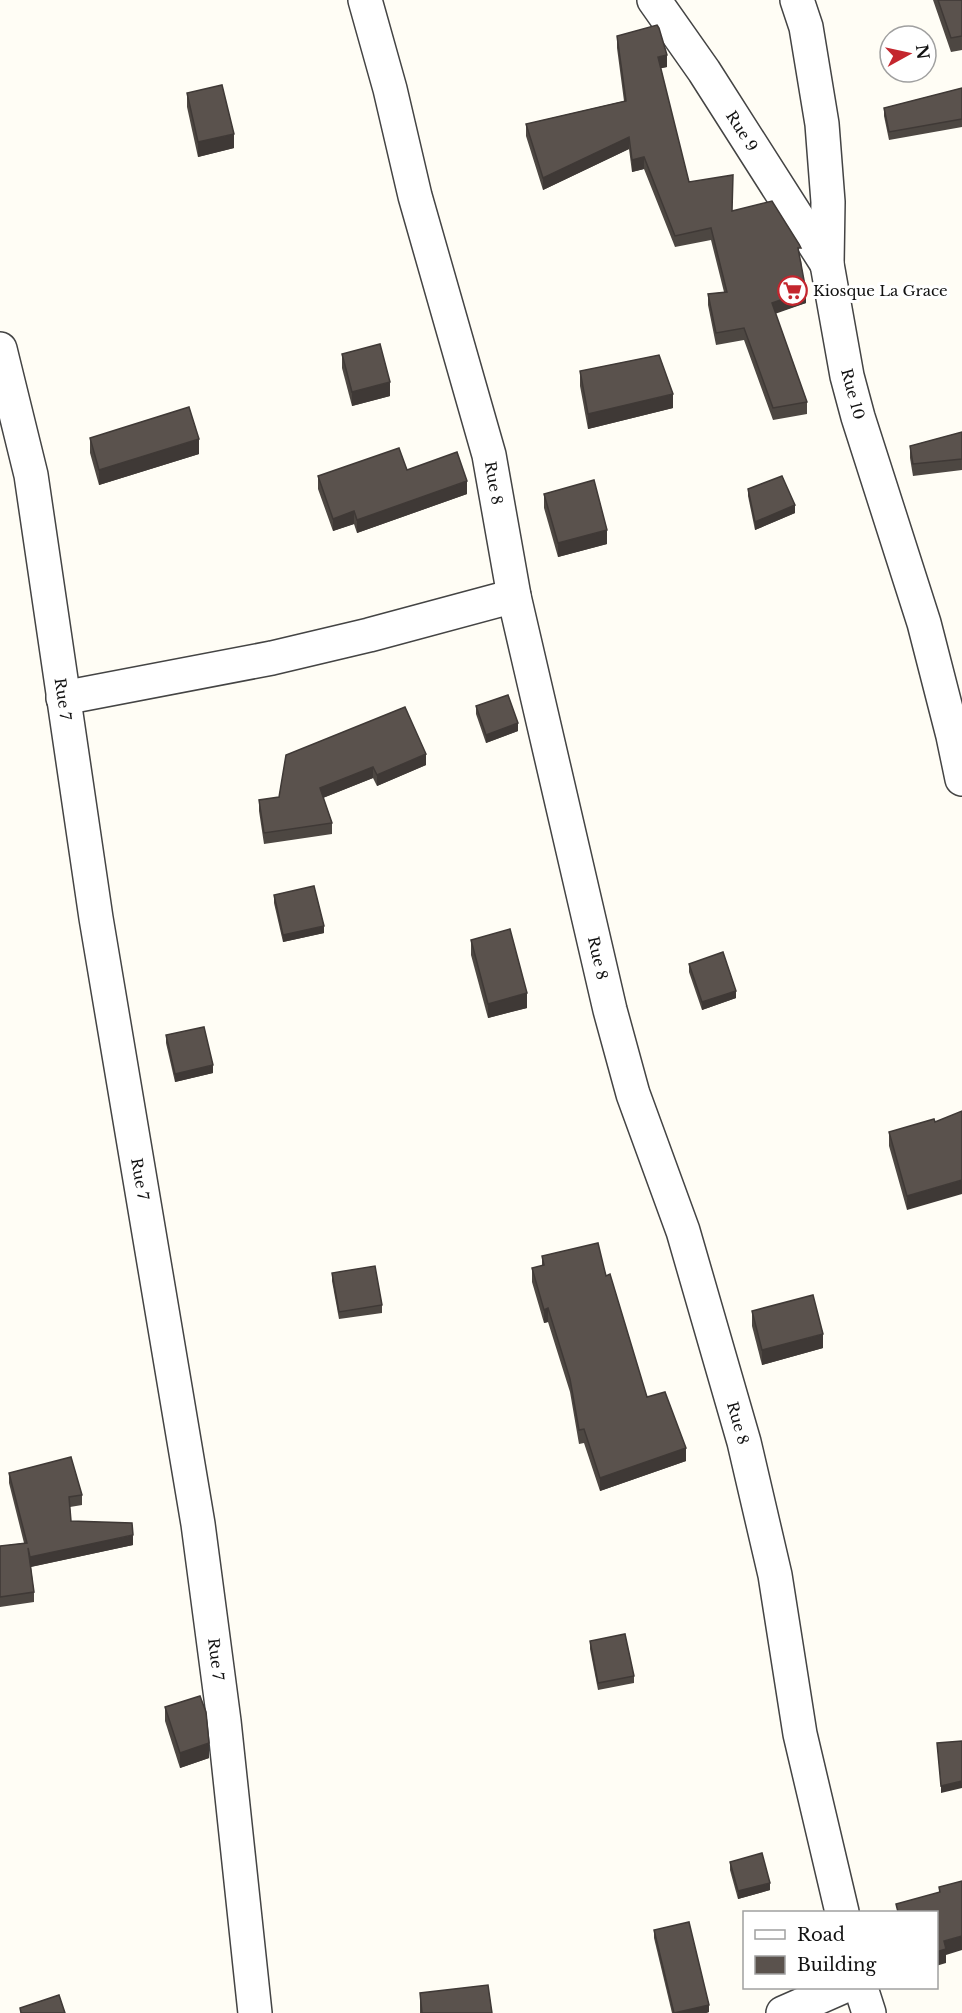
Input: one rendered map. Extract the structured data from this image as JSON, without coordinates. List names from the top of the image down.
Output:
{
  "streets": {
    "street": [
      "Rue 9",
      "Rue 10",
      "Rue 8",
      "Rue 7"
    ]
  },
  "crossings": [
    ["Rue 9", "Rue 10"]
  ],
  "places": {
    "supermarket": ["Kiosque La Grace"]
  },
  "legend": ["Road", "Building"],
  "north": "right"
}
